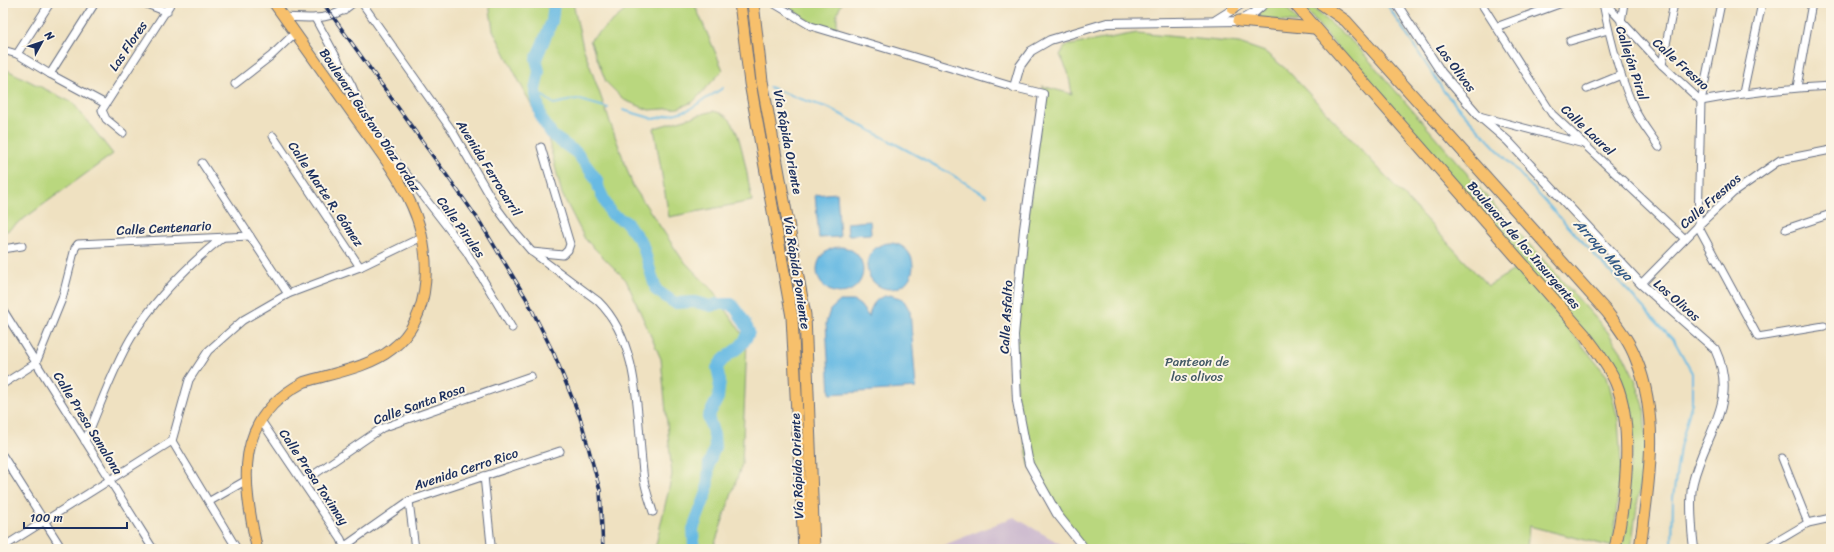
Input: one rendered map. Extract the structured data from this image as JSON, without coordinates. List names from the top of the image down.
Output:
{
  "streets": {
    "highway": ["Vía Rápida Oriente", "Boulevard de los Insurgentes", "Vía Rápida Poniente"],
    "main road": ["Boulevard Gustavo Díaz Ordaz"],
    "street": [
      "Las Flores",
      "Callejón Pirul",
      "Calle Fresno",
      "Los Olivos",
      "Calle Laurel",
      "Avenida Ferrocarril",
      "Calle Marte R. Gómez",
      "Calle Fresnos",
      "Calle Pirules",
      "Calle Centenario",
      "Calle Asfalto",
      "Calle Santa Rosa",
      "Calle Presa Sanalona",
      "Avenida Cerro Rico",
      "Calle Presa Toximay"
    ]
  },
  "crossings": [
    ["Callejón Pirul", "Calle Fresno"],
    ["Los Olivos", "Calle Fresnos"],
    ["Boulevard Gustavo Díaz Ordaz", "Calle Pirules"],
    ["Boulevard Gustavo Díaz Ordaz", "Calle Presa Toximay"],
    ["Calle Laurel", "Calle Fresnos"],
    ["Calle Centenario", "Calle Presa Sanalona"],
    ["Calle Santa Rosa", "Calle Presa Toximay"],
    ["Avenida Cerro Rico", "Calle Presa Toximay"]
  ],
  "water": ["Arroyo Maya"],
  "parks": ["Panteon de los olivos"],
  "scale_bar": "100 m",
  "north": "top right"
}
